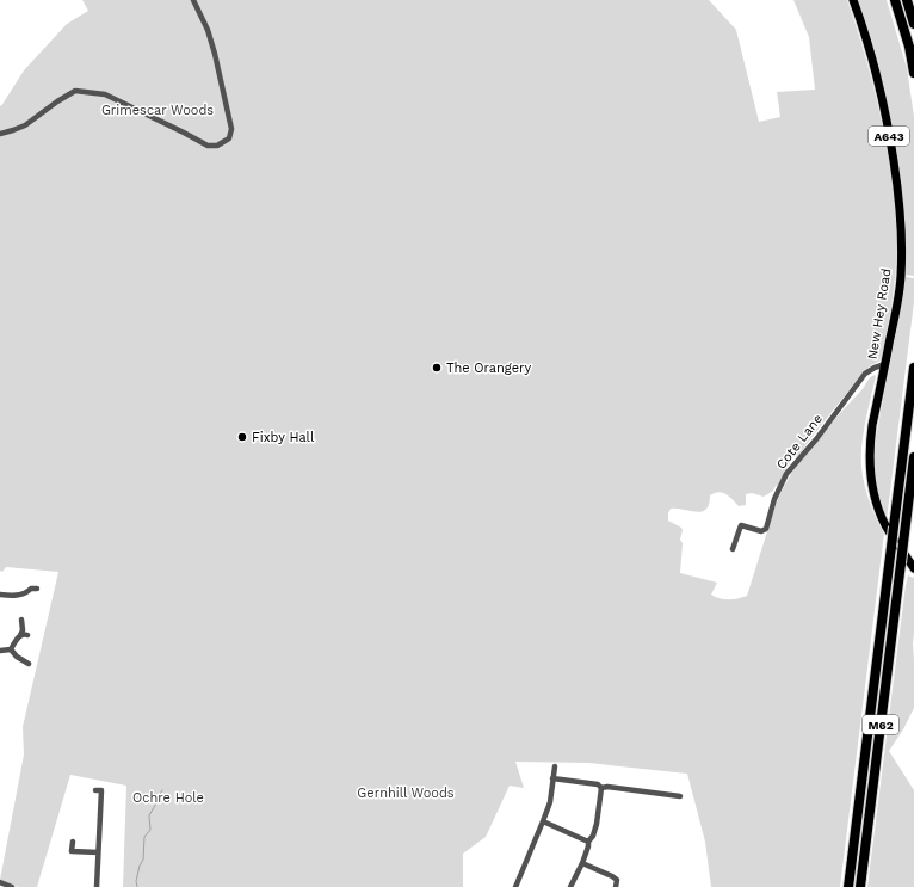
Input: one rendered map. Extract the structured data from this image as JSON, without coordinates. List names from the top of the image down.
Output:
{
  "streets": {
    "highway": ["M62"],
    "main road": ["A643", "New Hey Road"],
    "street": ["Cote Lane"]
  },
  "crossings": [
    ["New Hey Road", "Cote Lane"]
  ],
  "parks": ["Grimescar Woods", "Gernhill Woods", "Ochre Hole"],
  "places": ["The Orangery", "Fixby Hall"]
}
